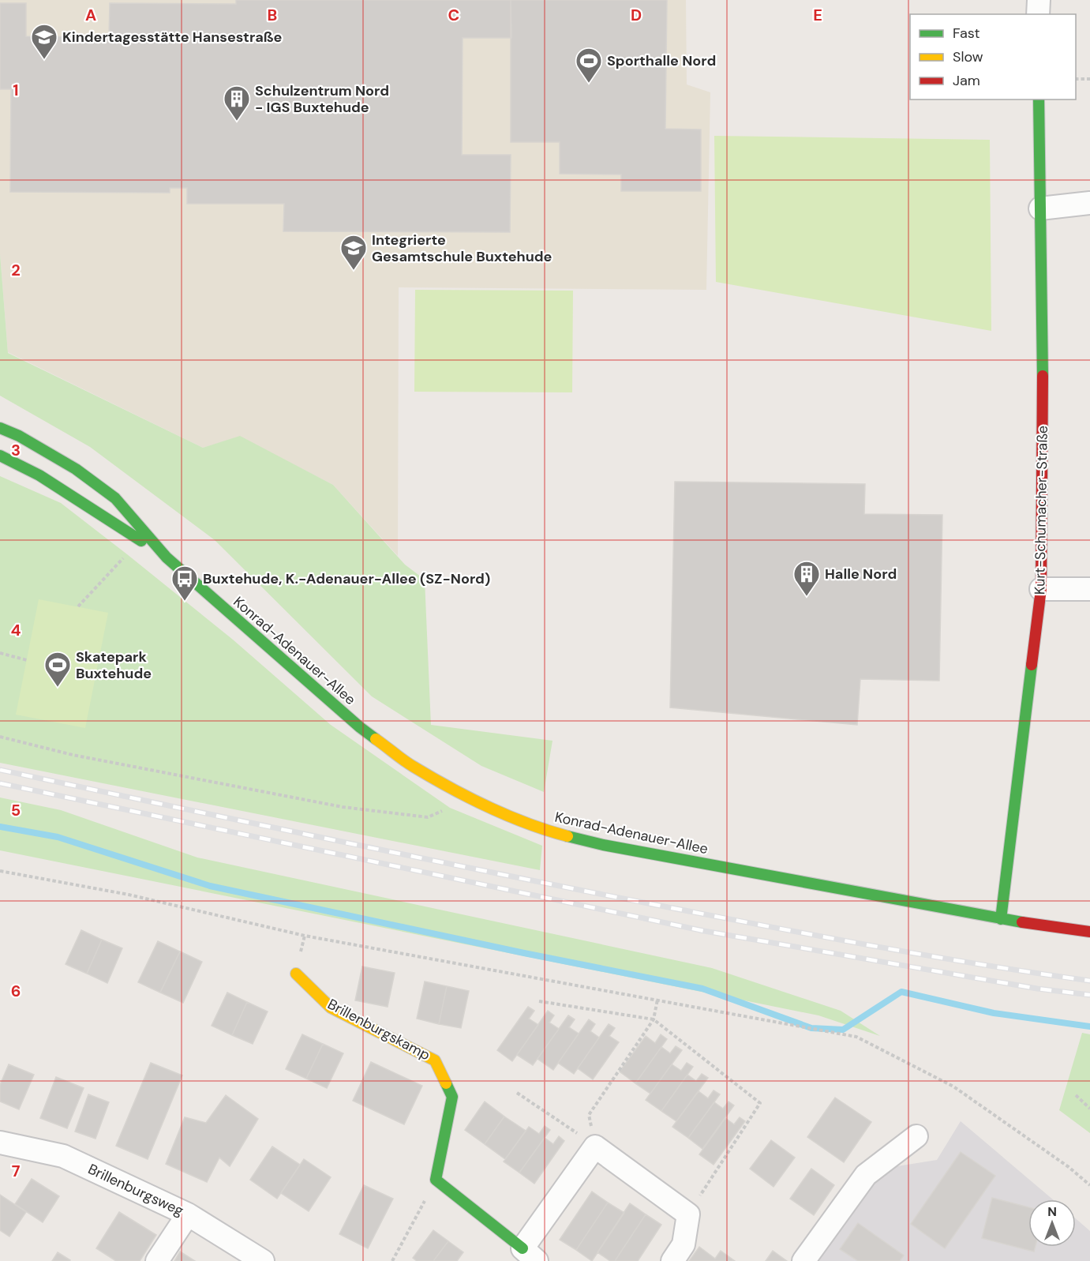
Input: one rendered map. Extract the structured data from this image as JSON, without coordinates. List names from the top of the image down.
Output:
{
  "streets": {
    "street": [
      "Kurt-Schumacher-Straße",
      "Konrad-Adenauer-Allee",
      "Brillenburgskamp",
      "Brillenburgsweg"
    ]
  },
  "crossings": [
    ["Kurt-Schumacher-Straße", "Konrad-Adenauer-Allee"]
  ],
  "places": {
    "school or university": ["Kindertagesstätte Hansestraße", "Integrierte Gesamtschule Buxtehude"],
    "sports": ["Sporthalle Nord", "Skatepark Buxtehude"],
    "building": ["Schulzentrum Nord - IGS Buxtehude", "Halle Nord"],
    "bus stop": ["Buxtehude, K.-Adenauer-Allee (SZ-Nord)"]
  },
  "legend": ["Fast", "Slow", "Jam"],
  "north": "top",
  "grid": {
    "columns": [
      "A",
      "B",
      "C",
      "D",
      "E"
    ],
    "rows": [
      "1",
      "2",
      "3",
      "4",
      "5",
      "6",
      "7"
    ]
  }
}
